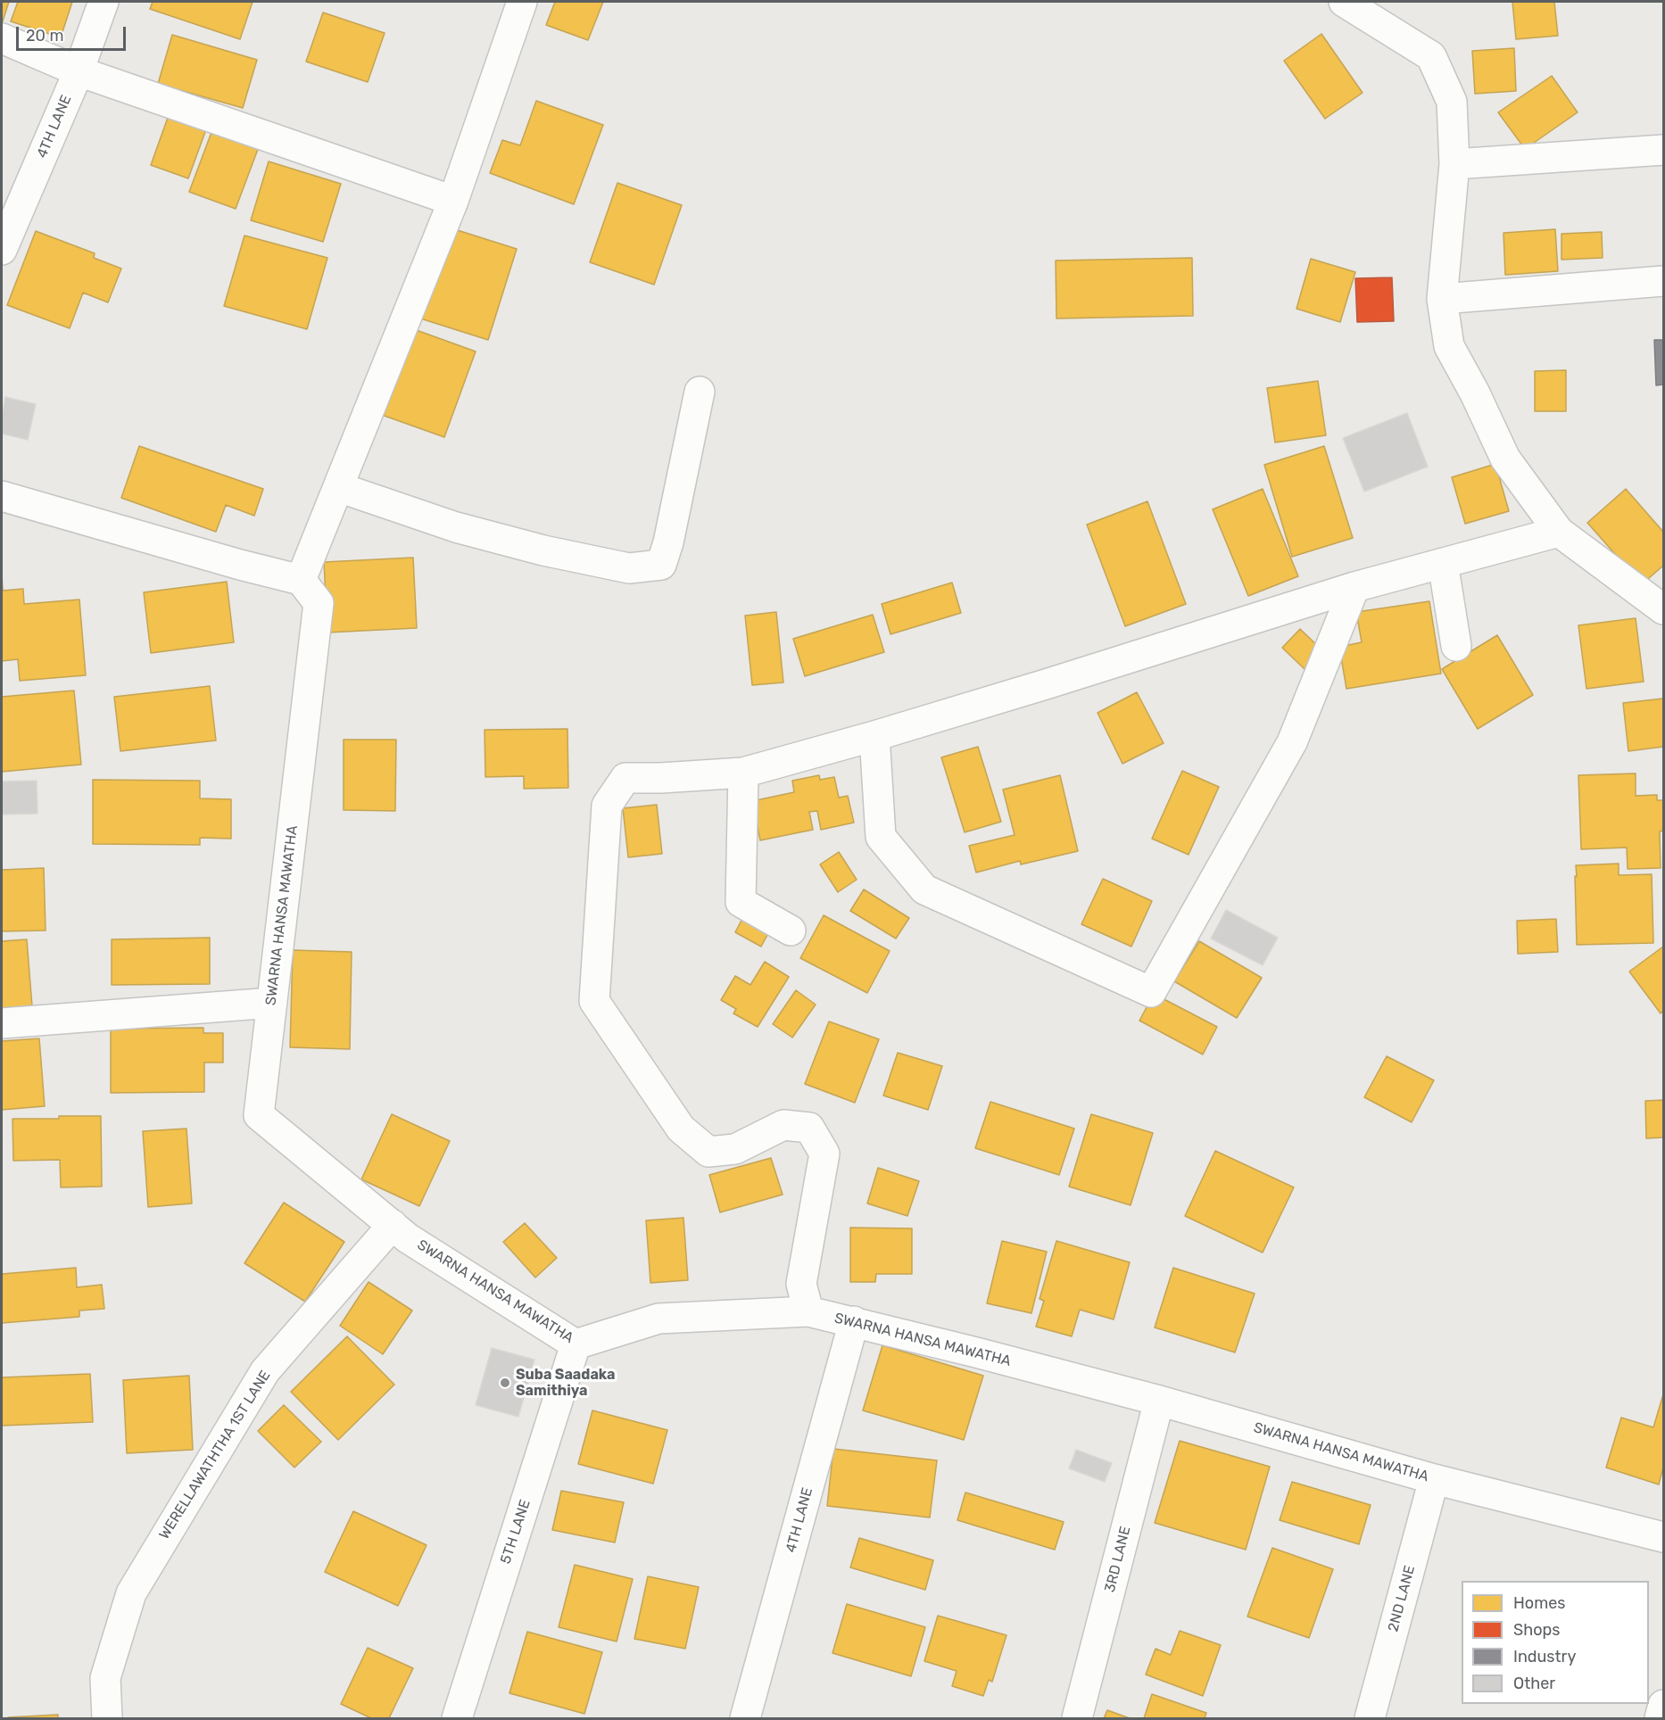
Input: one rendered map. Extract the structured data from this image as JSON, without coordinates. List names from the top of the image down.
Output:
{
  "streets": {
    "street": [
      "4TH LANE",
      "SWARNA HANSA MAWATHA",
      "WERELLAWATHTHA 1ST LANE",
      "5TH LANE",
      "3RD LANE",
      "2ND LANE"
    ]
  },
  "crossings": [
    ["4TH LANE", "SWARNA HANSA MAWATHA"],
    ["SWARNA HANSA MAWATHA", "WERELLAWATHTHA 1ST LANE"],
    ["SWARNA HANSA MAWATHA", "5TH LANE"],
    ["SWARNA HANSA MAWATHA", "3RD LANE"],
    ["SWARNA HANSA MAWATHA", "2ND LANE"]
  ],
  "places": ["Suba Saadaka Samithiya"],
  "legend": [
    "Homes",
    "Shops",
    "Industry",
    "Other"
  ],
  "scale_bar": "20 m"
}
